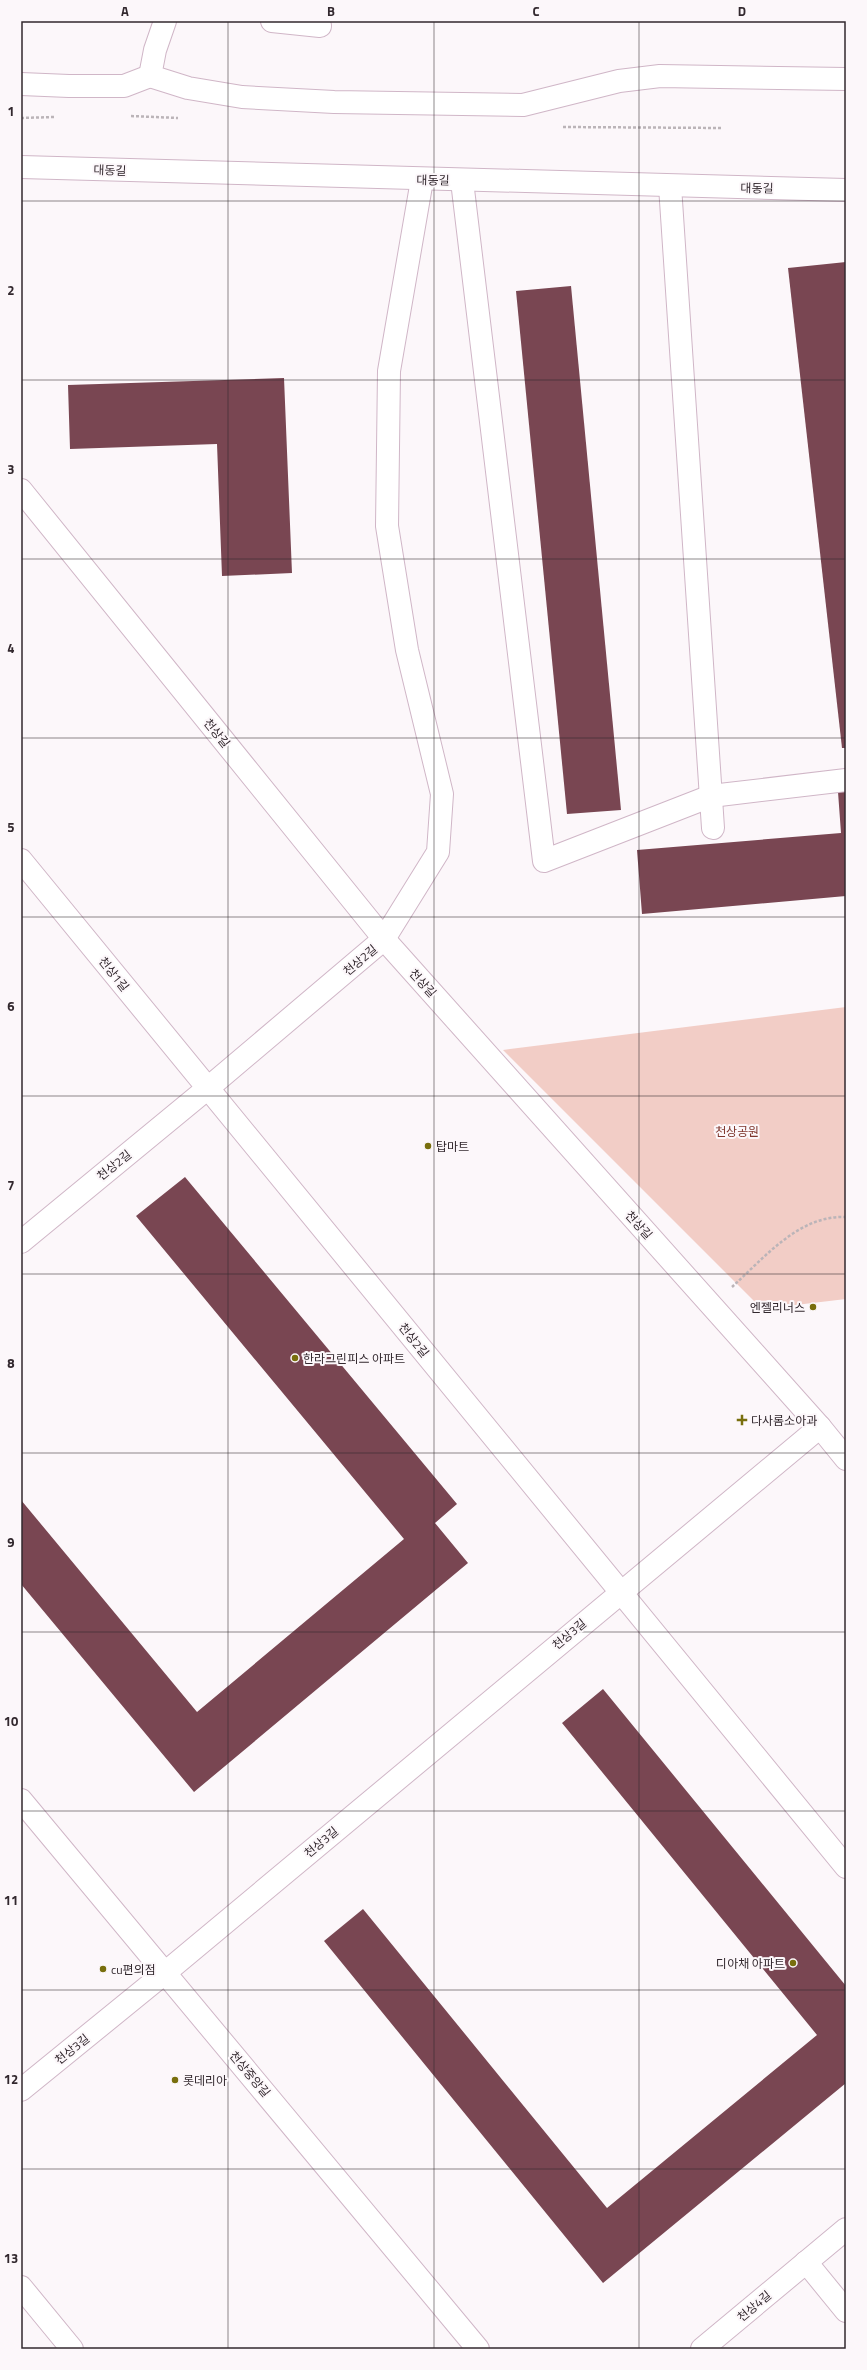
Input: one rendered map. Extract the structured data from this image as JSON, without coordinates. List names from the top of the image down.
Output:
{
  "streets": {
    "street": [
      "대동길",
      "천상길",
      "천상2길",
      "천상1길",
      "천상3길",
      "천상중앙길",
      "천상4길"
    ]
  },
  "crossings": [
    ["대동길", "천상2길"],
    ["천상길", "천상2길"],
    ["천상길", "천상3길"],
    ["천상2길", "천상1길"],
    ["천상2길", "천상3길"],
    ["천상3길", "천상중앙길"]
  ],
  "parks": ["천상공원"],
  "places": {
    "other": [
      "탑마트",
      "엔젤리너스",
      "한라그린피스 아파트",
      "디아채 아파트",
      "cu편의점",
      "롯데리아"
    ],
    "health": ["다사롬소아과"]
  },
  "grid": {
    "columns": [
      "A",
      "B",
      "C",
      "D"
    ],
    "rows": [
      "1",
      "2",
      "3",
      "4",
      "5",
      "6",
      "7",
      "8",
      "9",
      "10",
      "11",
      "12",
      "13"
    ]
  }
}
